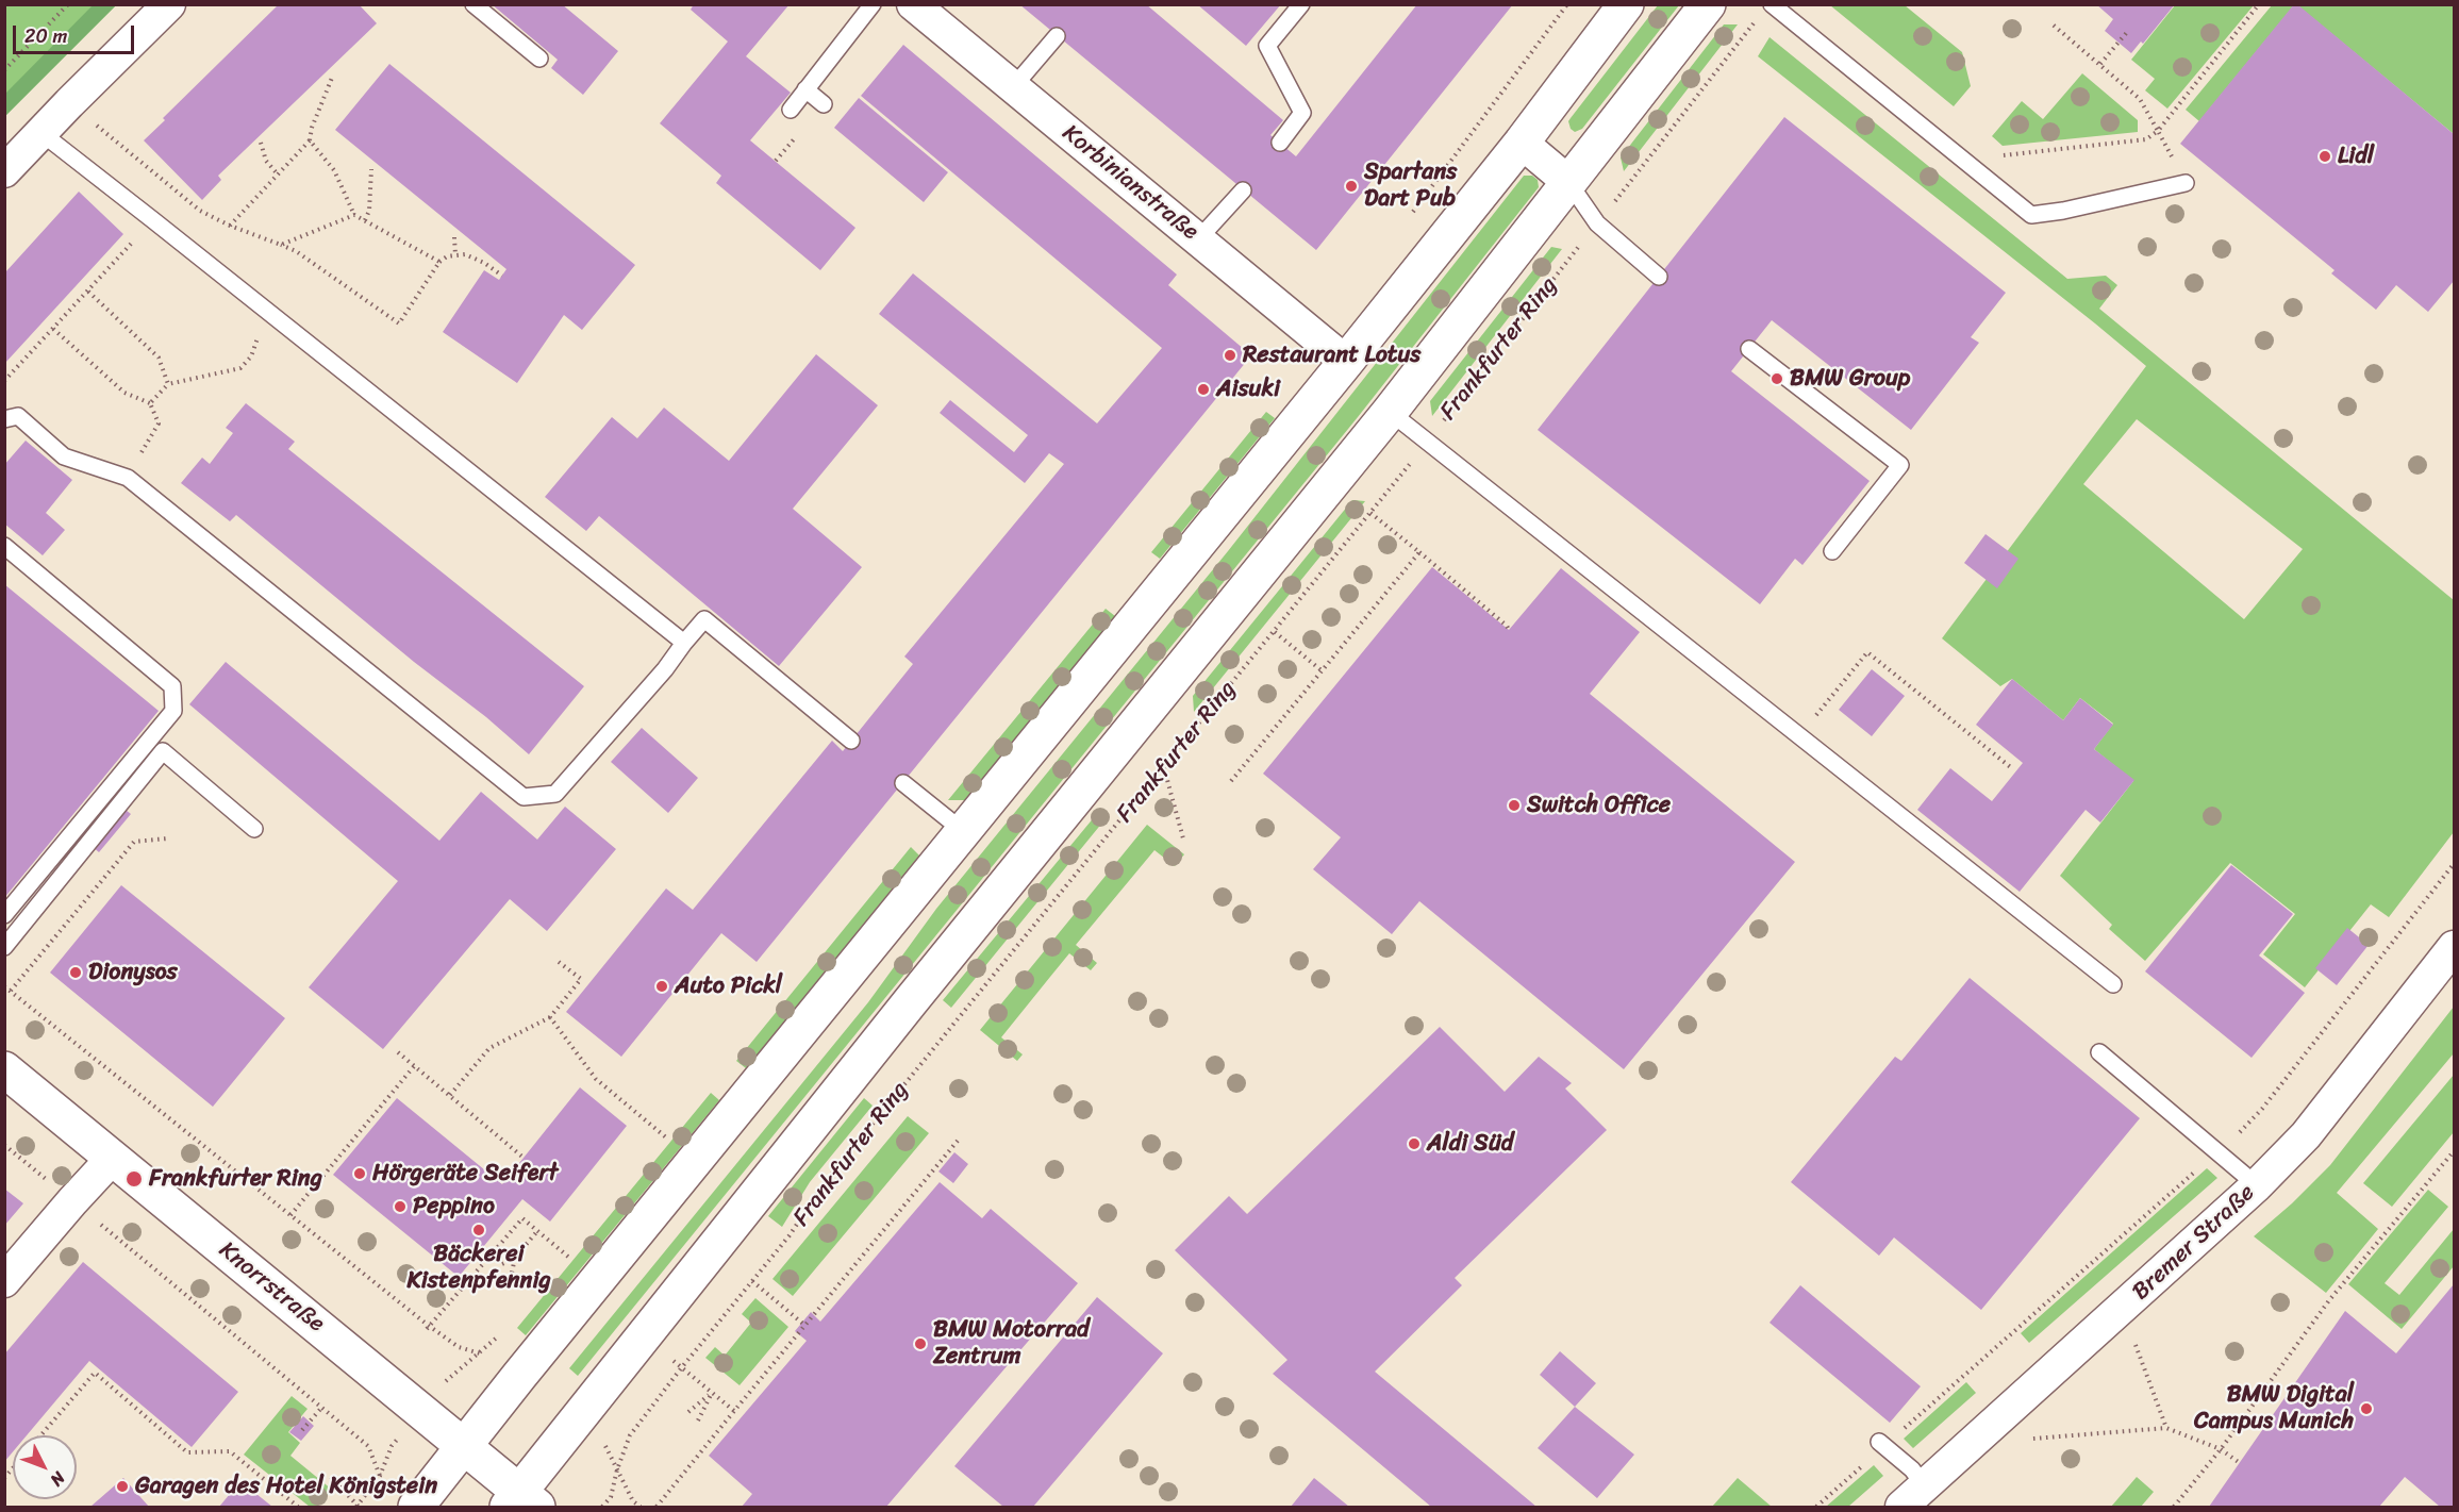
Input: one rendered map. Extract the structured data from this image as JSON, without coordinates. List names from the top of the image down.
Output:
{
  "streets": {
    "main road": ["Frankfurter Ring", "Knorrstraße"],
    "street": ["Korbinianstraße", "Bremer Straße"]
  },
  "crossings": [
    ["Frankfurter Ring", "Knorrstraße"]
  ],
  "places": [
    "Lidl",
    "Spartans Dart Pub",
    "Restaurant Lotus",
    "BMW Group",
    "Aisuki",
    "Switch Office",
    "Dionysos",
    "Auto Pickl",
    "Aldi Süd",
    "Hörgeräte Seifert",
    "Frankfurter Ring",
    "Peppino",
    "Bäckerei Kistenpfennig",
    "BMW Motorrad Zentrum",
    "BMW Digital Campus Munich",
    "Garagen des Hotel Königstein"
  ],
  "scale_bar": "20 m",
  "north": "bottom right"
}
